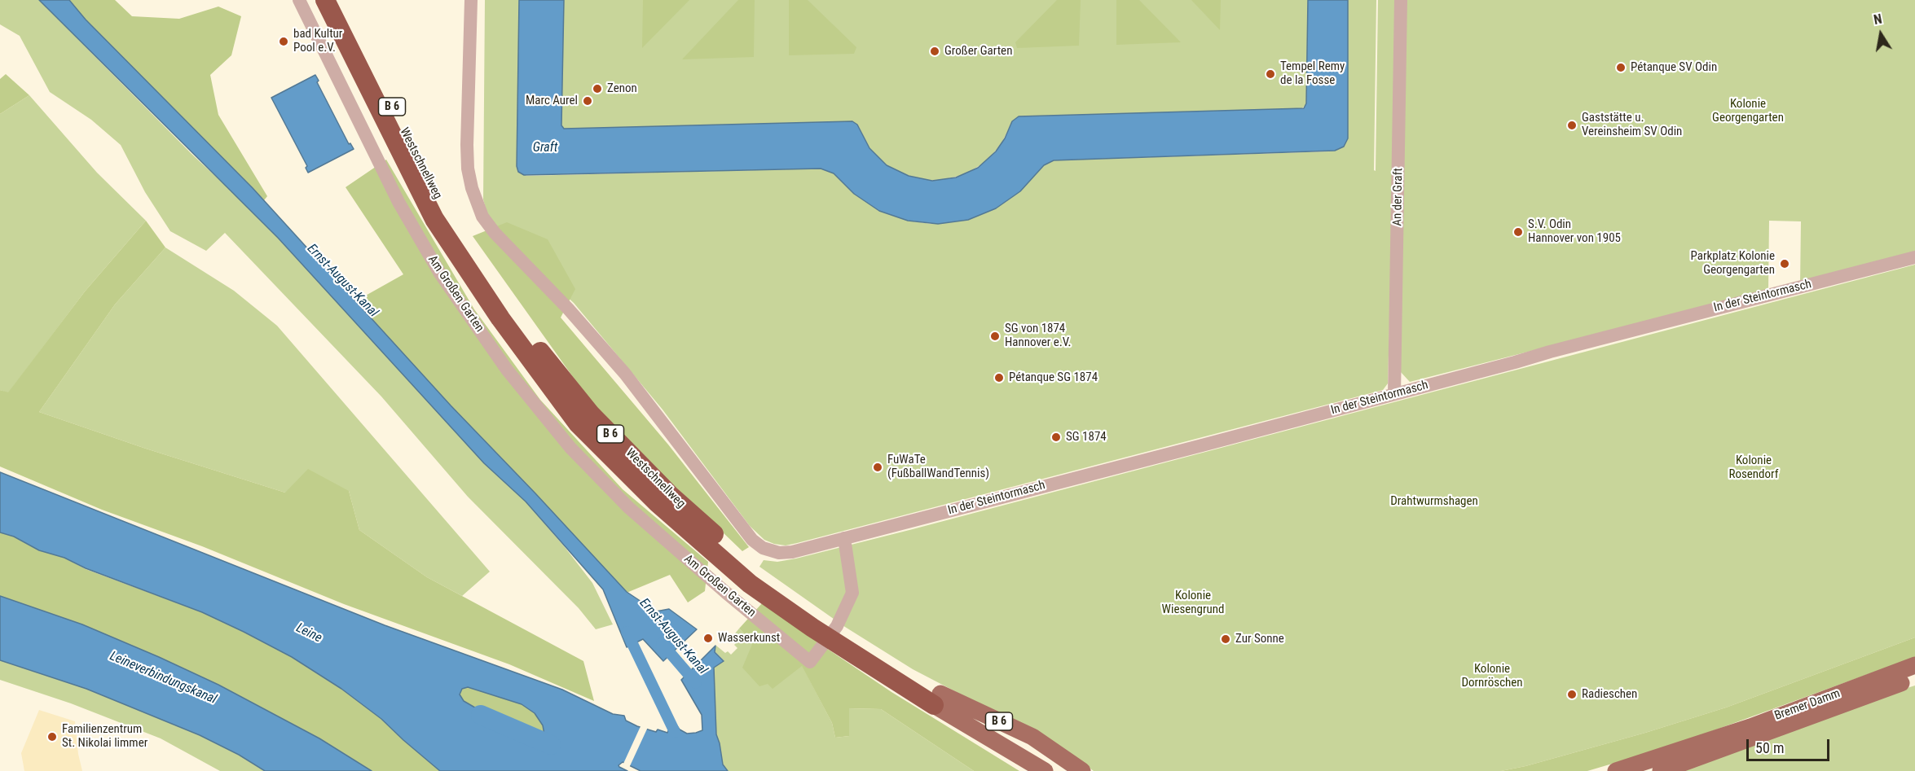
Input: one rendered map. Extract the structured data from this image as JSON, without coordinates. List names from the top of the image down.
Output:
{
  "streets": {
    "highway": ["B 6", "Westschnellweg"],
    "main road": ["Bremer Damm"],
    "street": ["An der Graft", "Am Großen Garten", "In der Steintormasch"]
  },
  "crossings": [
    ["An der Graft", "In der Steintormasch"],
    ["Am Großen Garten", "In der Steintormasch"]
  ],
  "water": [
    "Graft",
    "Ernst-August-Kanal",
    "Leine",
    "Leineverbindungskanal"
  ],
  "parks": [
    "Kolonie Georgengarten",
    "Kolonie Rosendorf",
    "Drahtwurmshagen",
    "Kolonie Wiesengrund",
    "Kolonie Dornröschen"
  ],
  "places": [
    "bad Kultur Pool e.V.",
    "Großer Garten",
    "Pétanque SV Odin",
    "Tempel Remy de la Fosse",
    "Zenon",
    "Marc Aurel",
    "Gaststätte u. Vereinsheim SV Odin",
    "S.V. Odin Hannover von 1905",
    "Parkplatz Kolonie Georgengarten",
    "SG von 1874 Hannover e.V.",
    "Pétanque SG 1874",
    "SG 1874",
    "FuWaTe (FußballWandTennis)",
    "Wasserkunst",
    "Zur Sonne",
    "Radieschen",
    "Familienzentrum St. Nikolai limmer"
  ],
  "scale_bar": "50 m",
  "north": "top"
}
